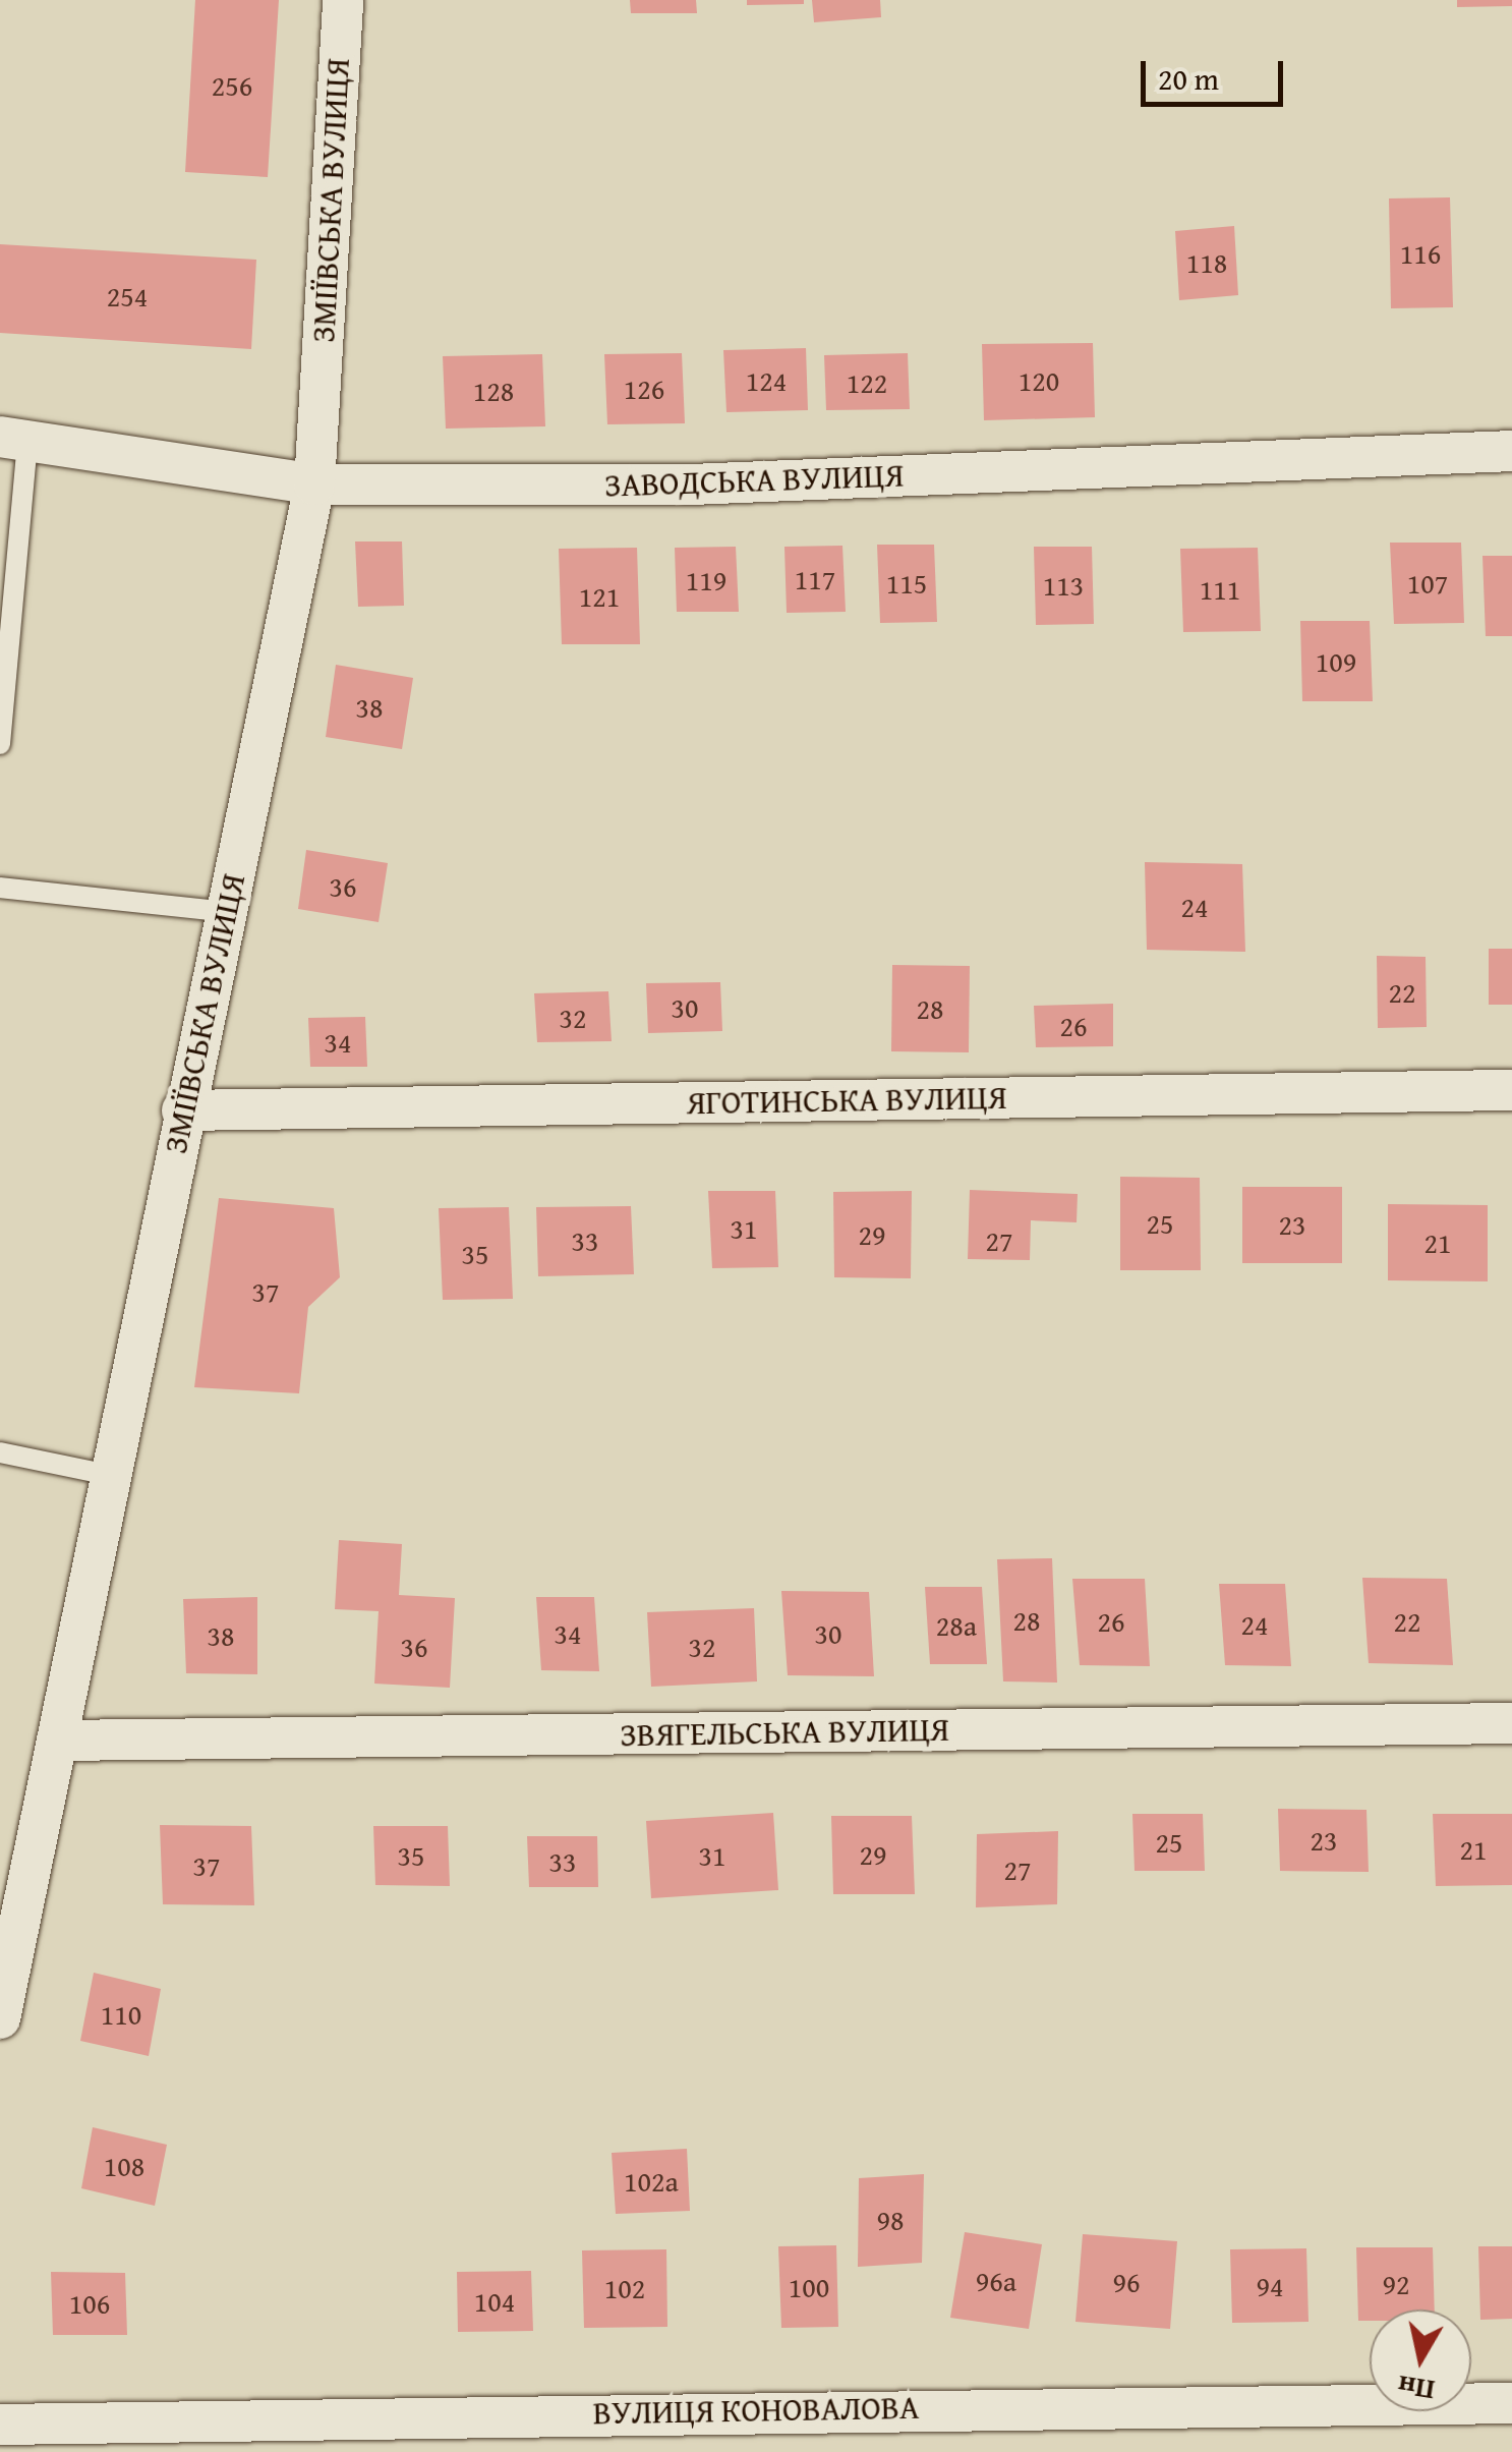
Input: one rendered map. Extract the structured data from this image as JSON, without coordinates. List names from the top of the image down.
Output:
{
  "streets": {
    "street": [
      "ЗМІЇВСЬКА ВУЛИЦЯ",
      "ЗАВОДСЬКА ВУЛИЦЯ",
      "ЯГОТИНСЬКА ВУЛИЦЯ",
      "ЗВЯГЕЛЬСЬКА ВУЛИЦЯ",
      "ВУЛИЦЯ КОНОВАЛОВА"
    ]
  },
  "crossings": [
    ["ЗМІЇВСЬКА ВУЛИЦЯ", "ЗАВОДСЬКА ВУЛИЦЯ"],
    ["ЗМІЇВСЬКА ВУЛИЦЯ", "ЯГОТИНСЬКА ВУЛИЦЯ"],
    ["ЗМІЇВСЬКА ВУЛИЦЯ", "ЗВЯГЕЛЬСЬКА ВУЛИЦЯ"]
  ],
  "house_numbers": [
    "256",
    "116",
    "118",
    "254",
    "124",
    "120",
    "122",
    "126",
    "128",
    "117",
    "119",
    "115",
    "107",
    "113",
    "111",
    "121",
    "109",
    "38",
    "36",
    "24",
    "22",
    "30",
    "28",
    "32",
    "26",
    "34",
    "25",
    "23",
    "31",
    "29",
    "33",
    "27",
    "21",
    "35",
    "37",
    "28",
    "26",
    "22",
    "24",
    "28а",
    "34",
    "30",
    "38",
    "36",
    "32",
    "23",
    "25",
    "21",
    "29",
    "35",
    "31",
    "33",
    "37",
    "27",
    "110",
    "108",
    "102а",
    "98",
    "96а",
    "96",
    "92",
    "94",
    "100",
    "102",
    "104",
    "106"
  ],
  "scale_bar": "20 m",
  "north": "bottom"
}
